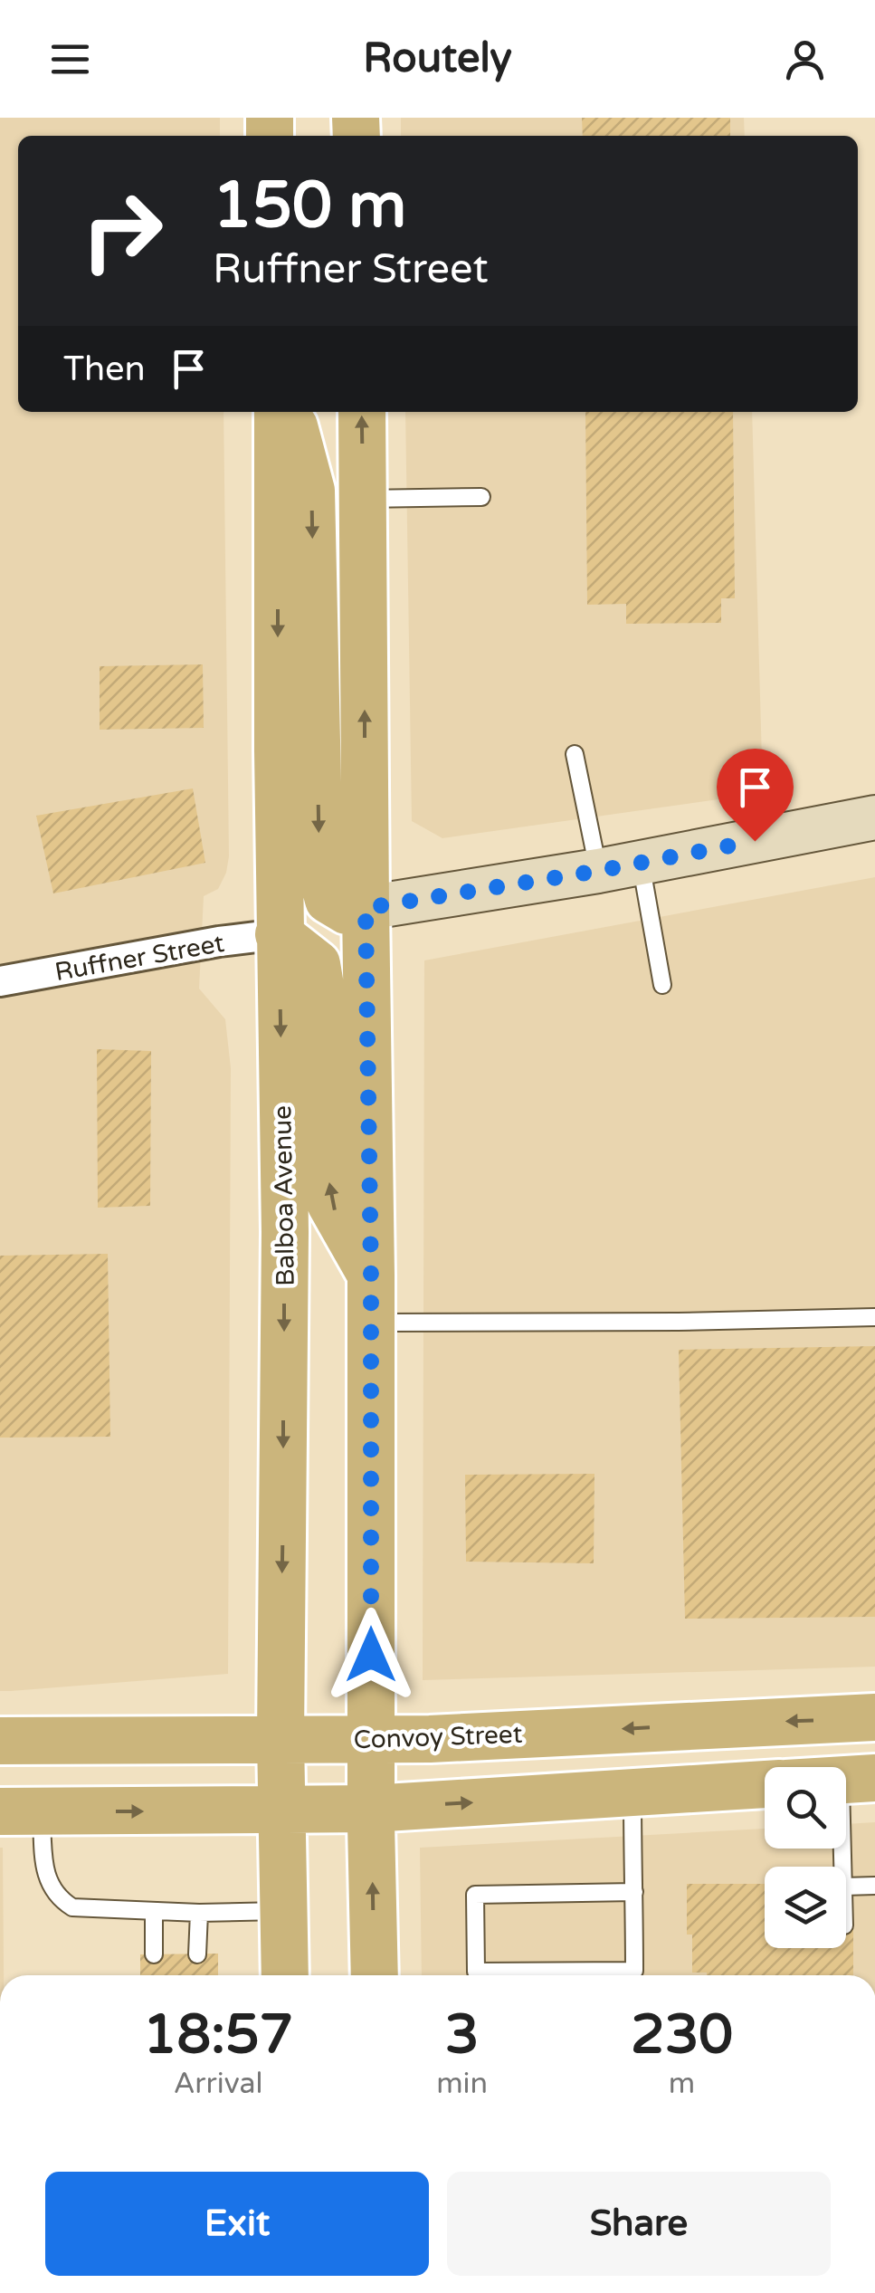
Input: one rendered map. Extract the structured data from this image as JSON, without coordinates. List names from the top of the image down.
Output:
{
  "streets": {
    "main road": ["Balboa Avenue", "Convoy Street"],
    "street": ["Ruffner Street"]
  },
  "crossings": [
    ["Ruffner Street", "Balboa Avenue"],
    ["Balboa Avenue", "Convoy Street"]
  ],
  "page": {
    "header": "Routely",
    "turn": ["150 m", "Ruffner Street"],
    "then": "Then",
    "eta": [
      "18:57",
      "Arrival",
      "3",
      "min",
      "230",
      "m"
    ],
    "buttons": ["Exit", "Share"]
  }
}
